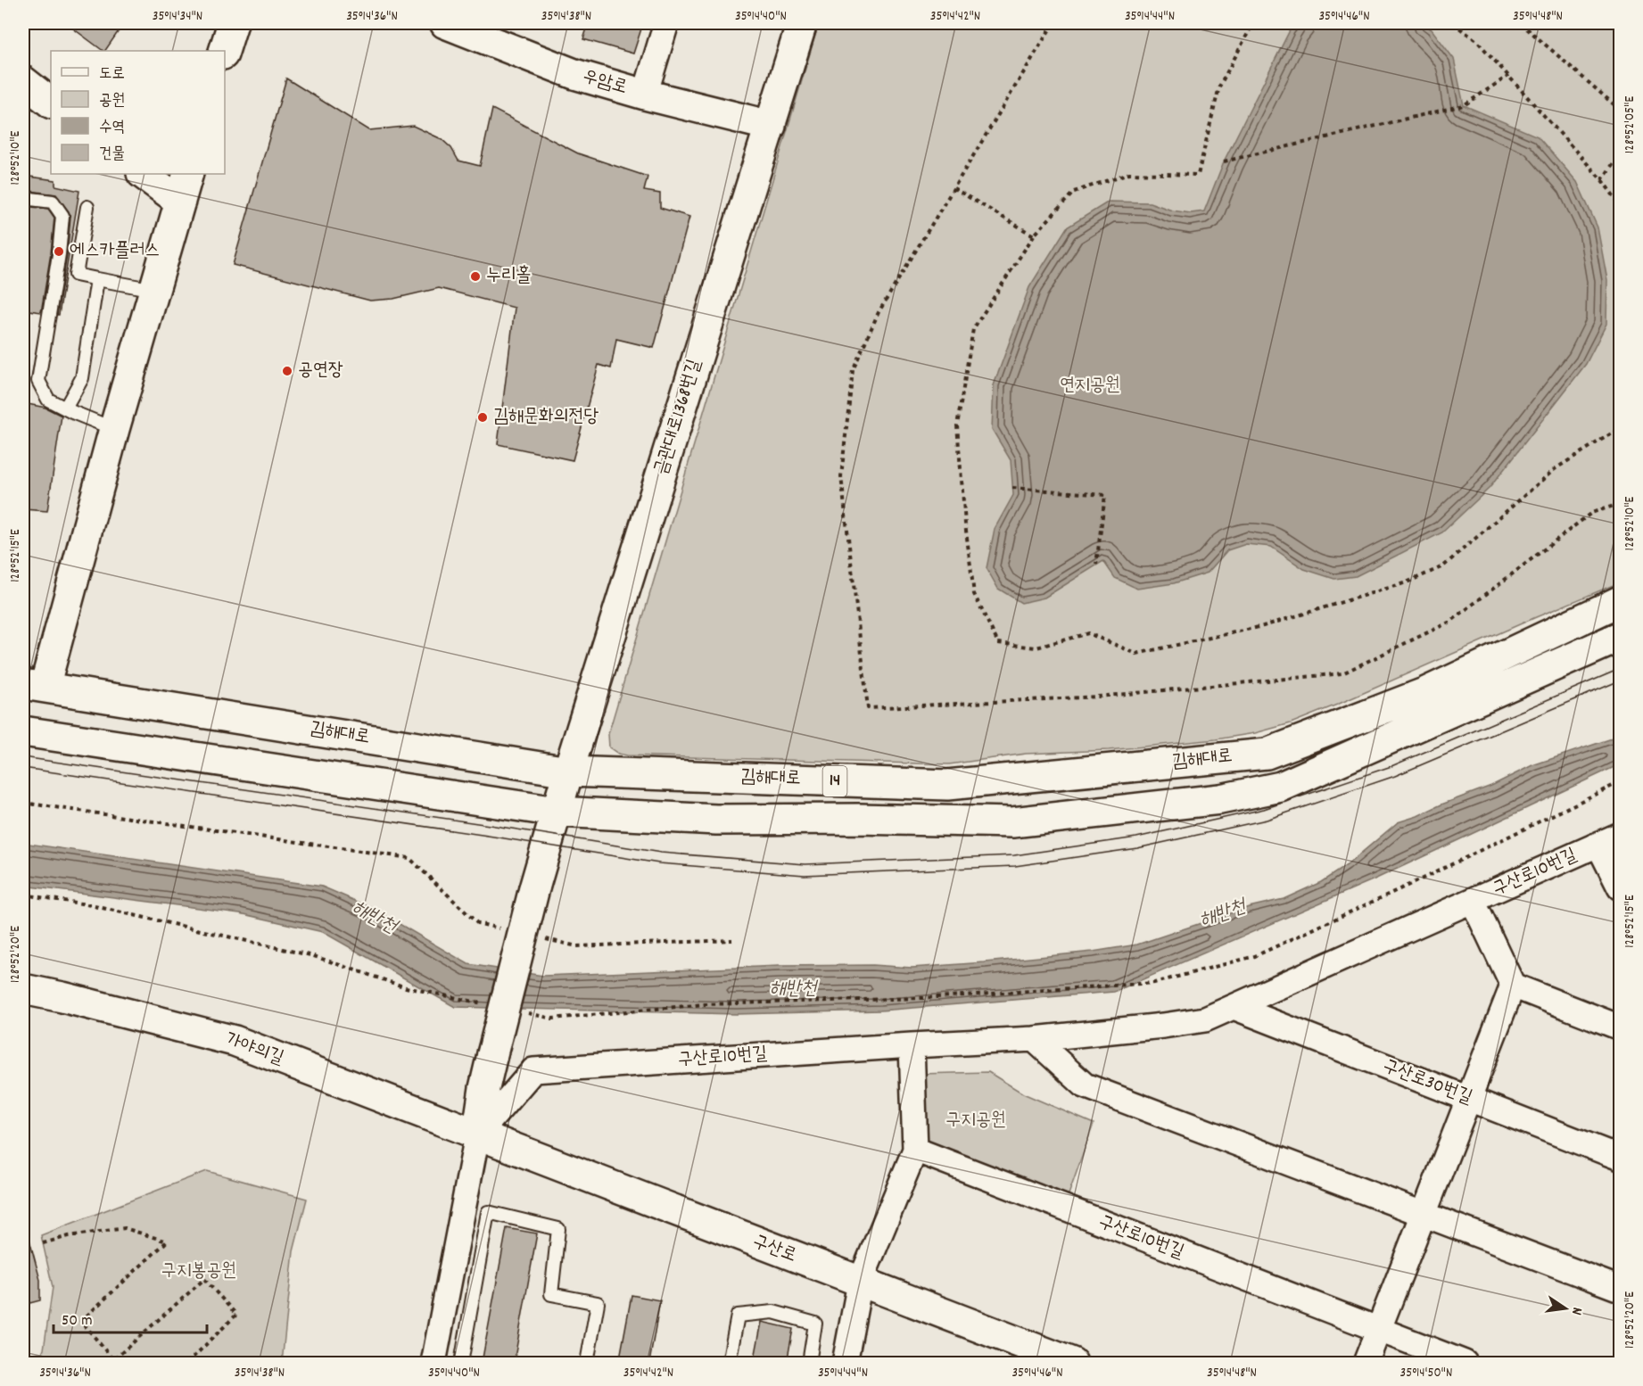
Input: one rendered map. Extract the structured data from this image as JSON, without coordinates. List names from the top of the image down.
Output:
{
  "streets": {
    "main road": [
      "우암로",
      "금관대로1368번길",
      "김해대로",
      "14",
      "가야의길",
      "구산로"
    ],
    "street": ["구산로10번길", "구산로30번길"]
  },
  "crossings": [
    ["우암로", "금관대로1368번길"],
    ["금관대로1368번길", "김해대로"],
    ["금관대로1368번길", "구산로10번길"],
    ["금관대로1368번길", "가야의길"],
    ["금관대로1368번길", "구산로"],
    ["구산로10번길", "가야의길"],
    ["구산로10번길", "구산로30번길"],
    ["구산로10번길", "구산로"],
    ["가야의길", "구산로"]
  ],
  "water": ["해반천"],
  "parks": ["연지공원", "구지공원", "구지봉공원"],
  "places": [
    "에스카플러스",
    "누리홀",
    "공연장",
    "김해문화의전당"
  ],
  "legend": [
    "도로",
    "공원",
    "수역",
    "건물"
  ],
  "scale_bar": "50 m",
  "north": "right",
  "coordinates": [
    "35°14'34\"N",
    "35°14'36\"N",
    "35°14'38\"N",
    "35°14'40\"N",
    "35°14'42\"N",
    "35°14'44\"N",
    "35°14'46\"N",
    "35°14'48\"N",
    "128°52'05\"E",
    "128°52'10\"E",
    "128°52'15\"E",
    "128°52'20\"E",
    "35°14'50\"N"
  ]
}
